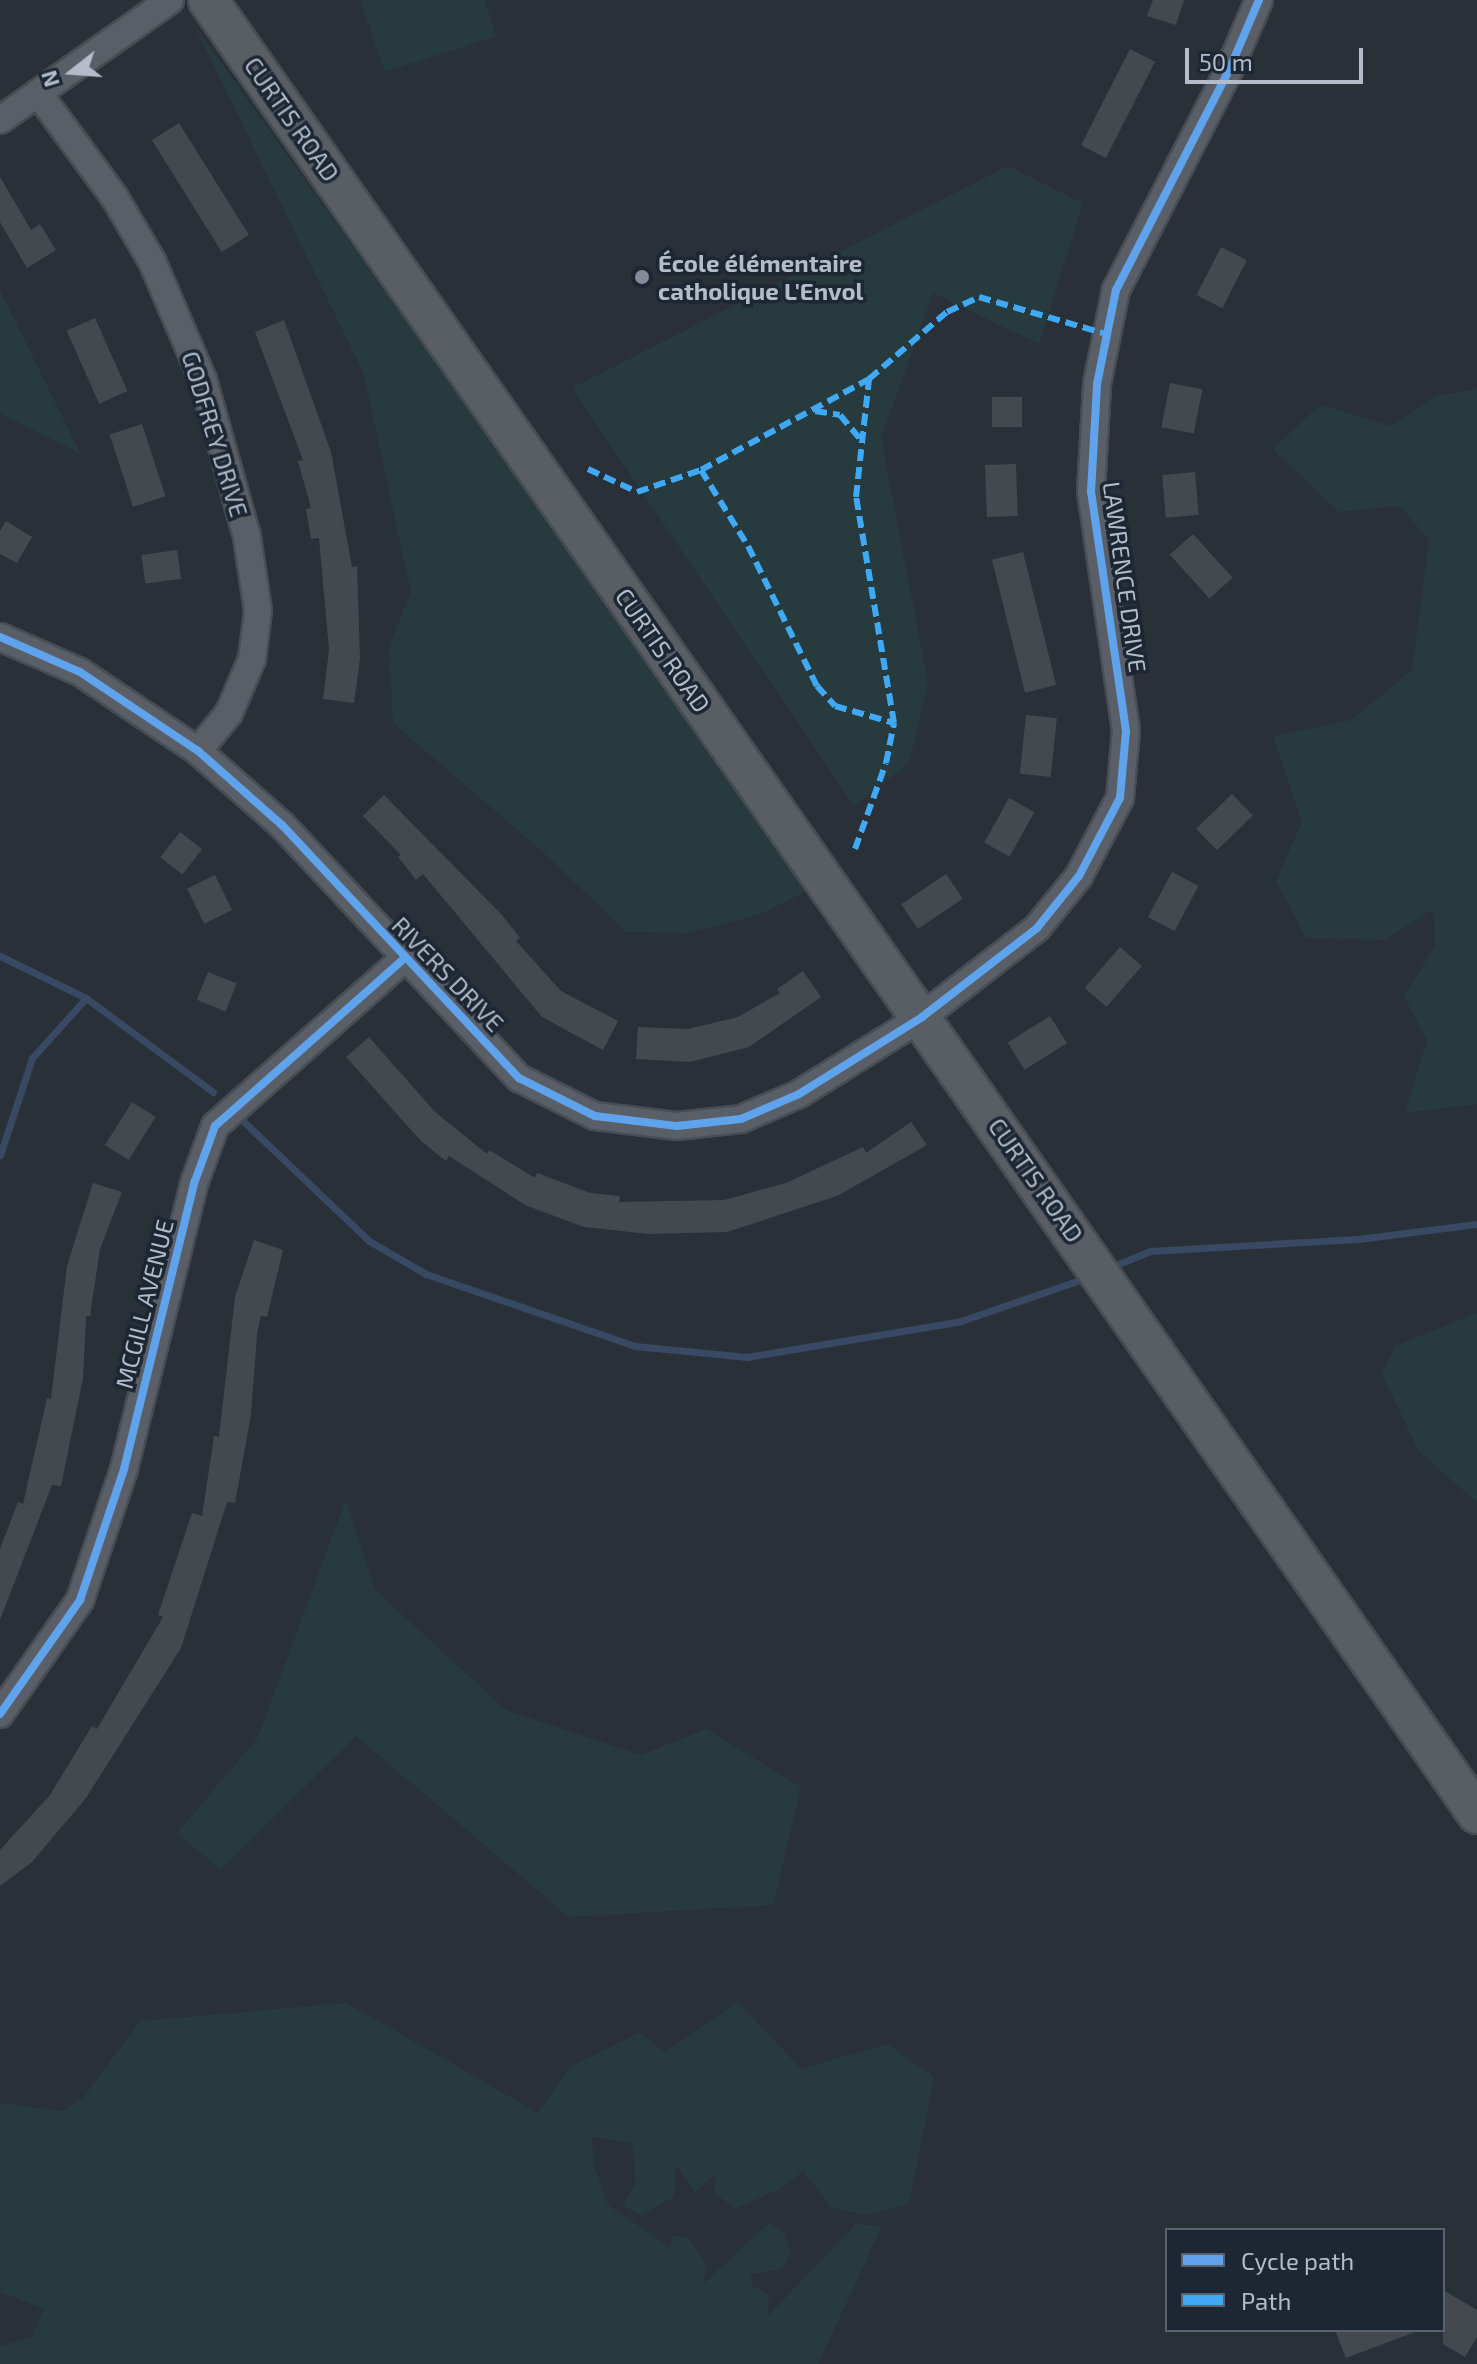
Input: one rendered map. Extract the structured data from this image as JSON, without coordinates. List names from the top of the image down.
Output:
{
  "streets": {
    "main road": ["CURTIS ROAD"],
    "street": [
      "GODFREY DRIVE",
      "LAWRENCE DRIVE",
      "RIVERS DRIVE",
      "MCGILL AVENUE"
    ]
  },
  "crossings": [
    ["CURTIS ROAD", "LAWRENCE DRIVE"],
    ["CURTIS ROAD", "RIVERS DRIVE"],
    ["GODFREY DRIVE", "RIVERS DRIVE"],
    ["LAWRENCE DRIVE", "RIVERS DRIVE"],
    ["RIVERS DRIVE", "MCGILL AVENUE"]
  ],
  "places": ["École élémentaire catholique L'Envol"],
  "legend": ["Cycle path", "Path"],
  "scale_bar": "50 m",
  "north": "left"
}
